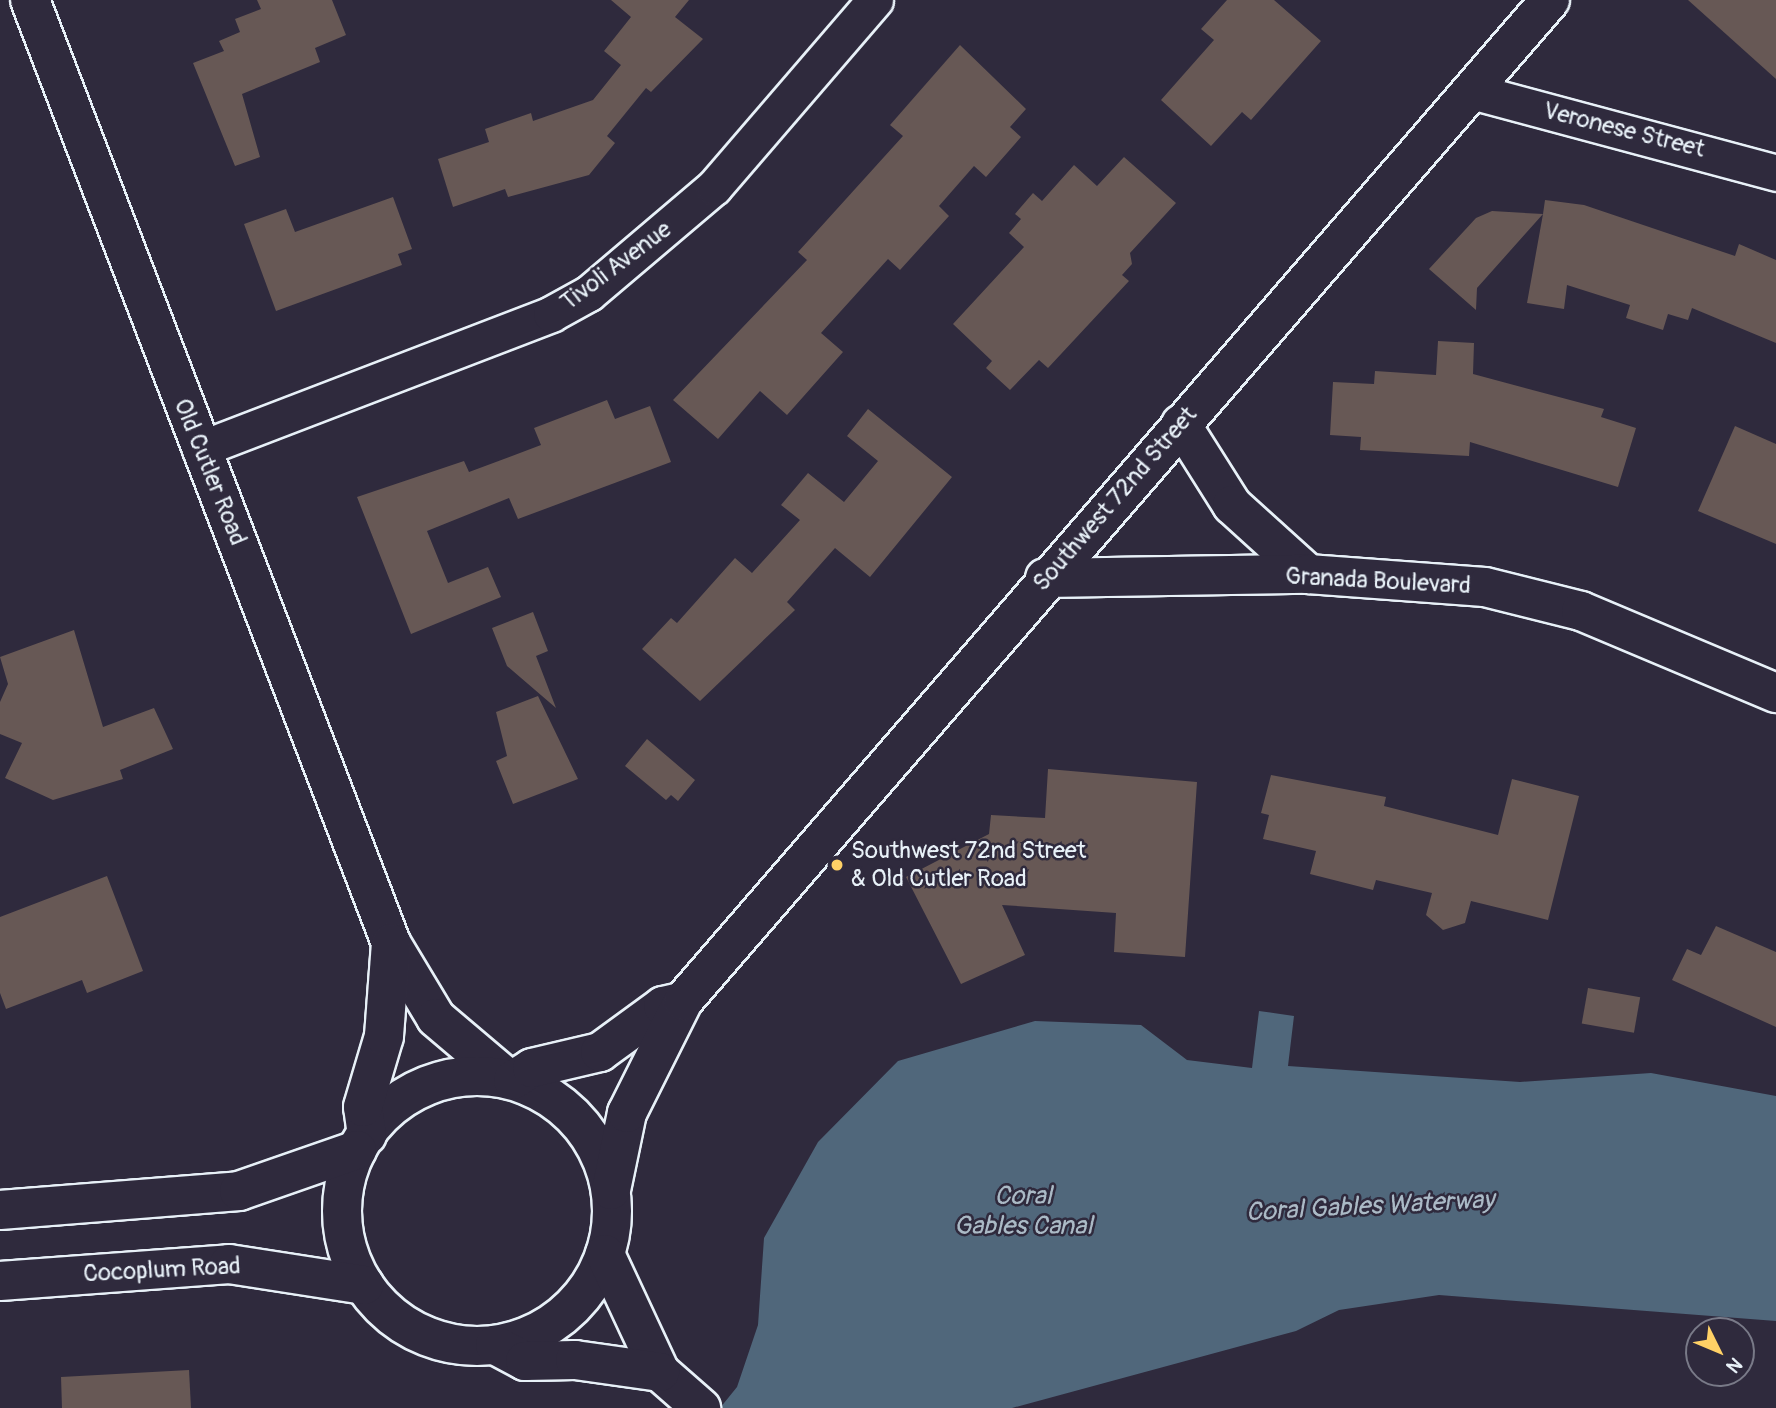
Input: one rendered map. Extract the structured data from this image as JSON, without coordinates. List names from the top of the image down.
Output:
{
  "streets": {
    "main road": [
      "Old Cutler Road",
      "Southwest 72nd Street",
      "Granada Boulevard",
      "Cocoplum Road"
    ],
    "street": ["Veronese Street", "Tivoli Avenue"]
  },
  "crossings": [
    ["Veronese Street", "Southwest 72nd Street"],
    ["Tivoli Avenue", "Old Cutler Road"],
    ["Old Cutler Road", "Southwest 72nd Street"],
    ["Southwest 72nd Street", "Granada Boulevard"]
  ],
  "water": ["Coral Gables Canal", "Coral Gables Waterway"],
  "places": ["Southwest 72nd Street & Old Cutler Road"],
  "north": "bottom right"
}
